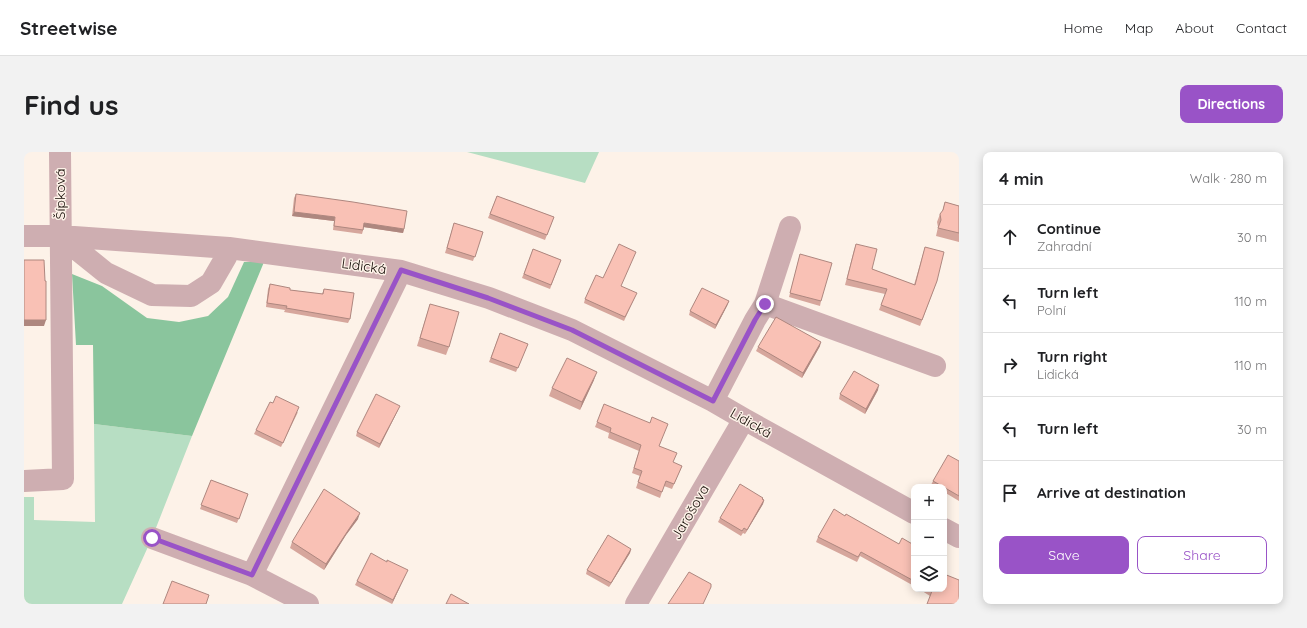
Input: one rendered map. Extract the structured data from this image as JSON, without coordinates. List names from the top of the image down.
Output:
{
  "streets": {
    "street": ["Šípková", "Lidická", "Jarošova"]
  },
  "crossings": [
    ["Šípková", "Lidická"],
    ["Lidická", "Jarošova"]
  ],
  "page": {
    "header": "Streetwise",
    "nav": [
      "Home",
      "Map",
      "About",
      "Contact"
    ],
    "buttons": [
      "Directions",
      ["Save", "Share"]
    ],
    "title": "Find us",
    "heading": ["4 min", "Walk · 280 m"],
    "list": [
      ["Continue", "Zahradní", "30 m"],
      ["Turn left", "Polní", "110 m"],
      ["Turn right", "Lidická", "110 m"],
      ["Turn left", "30 m"],
      "Arrive at destination"
    ],
    "map_buttons": ["+", "−"]
  }
}
